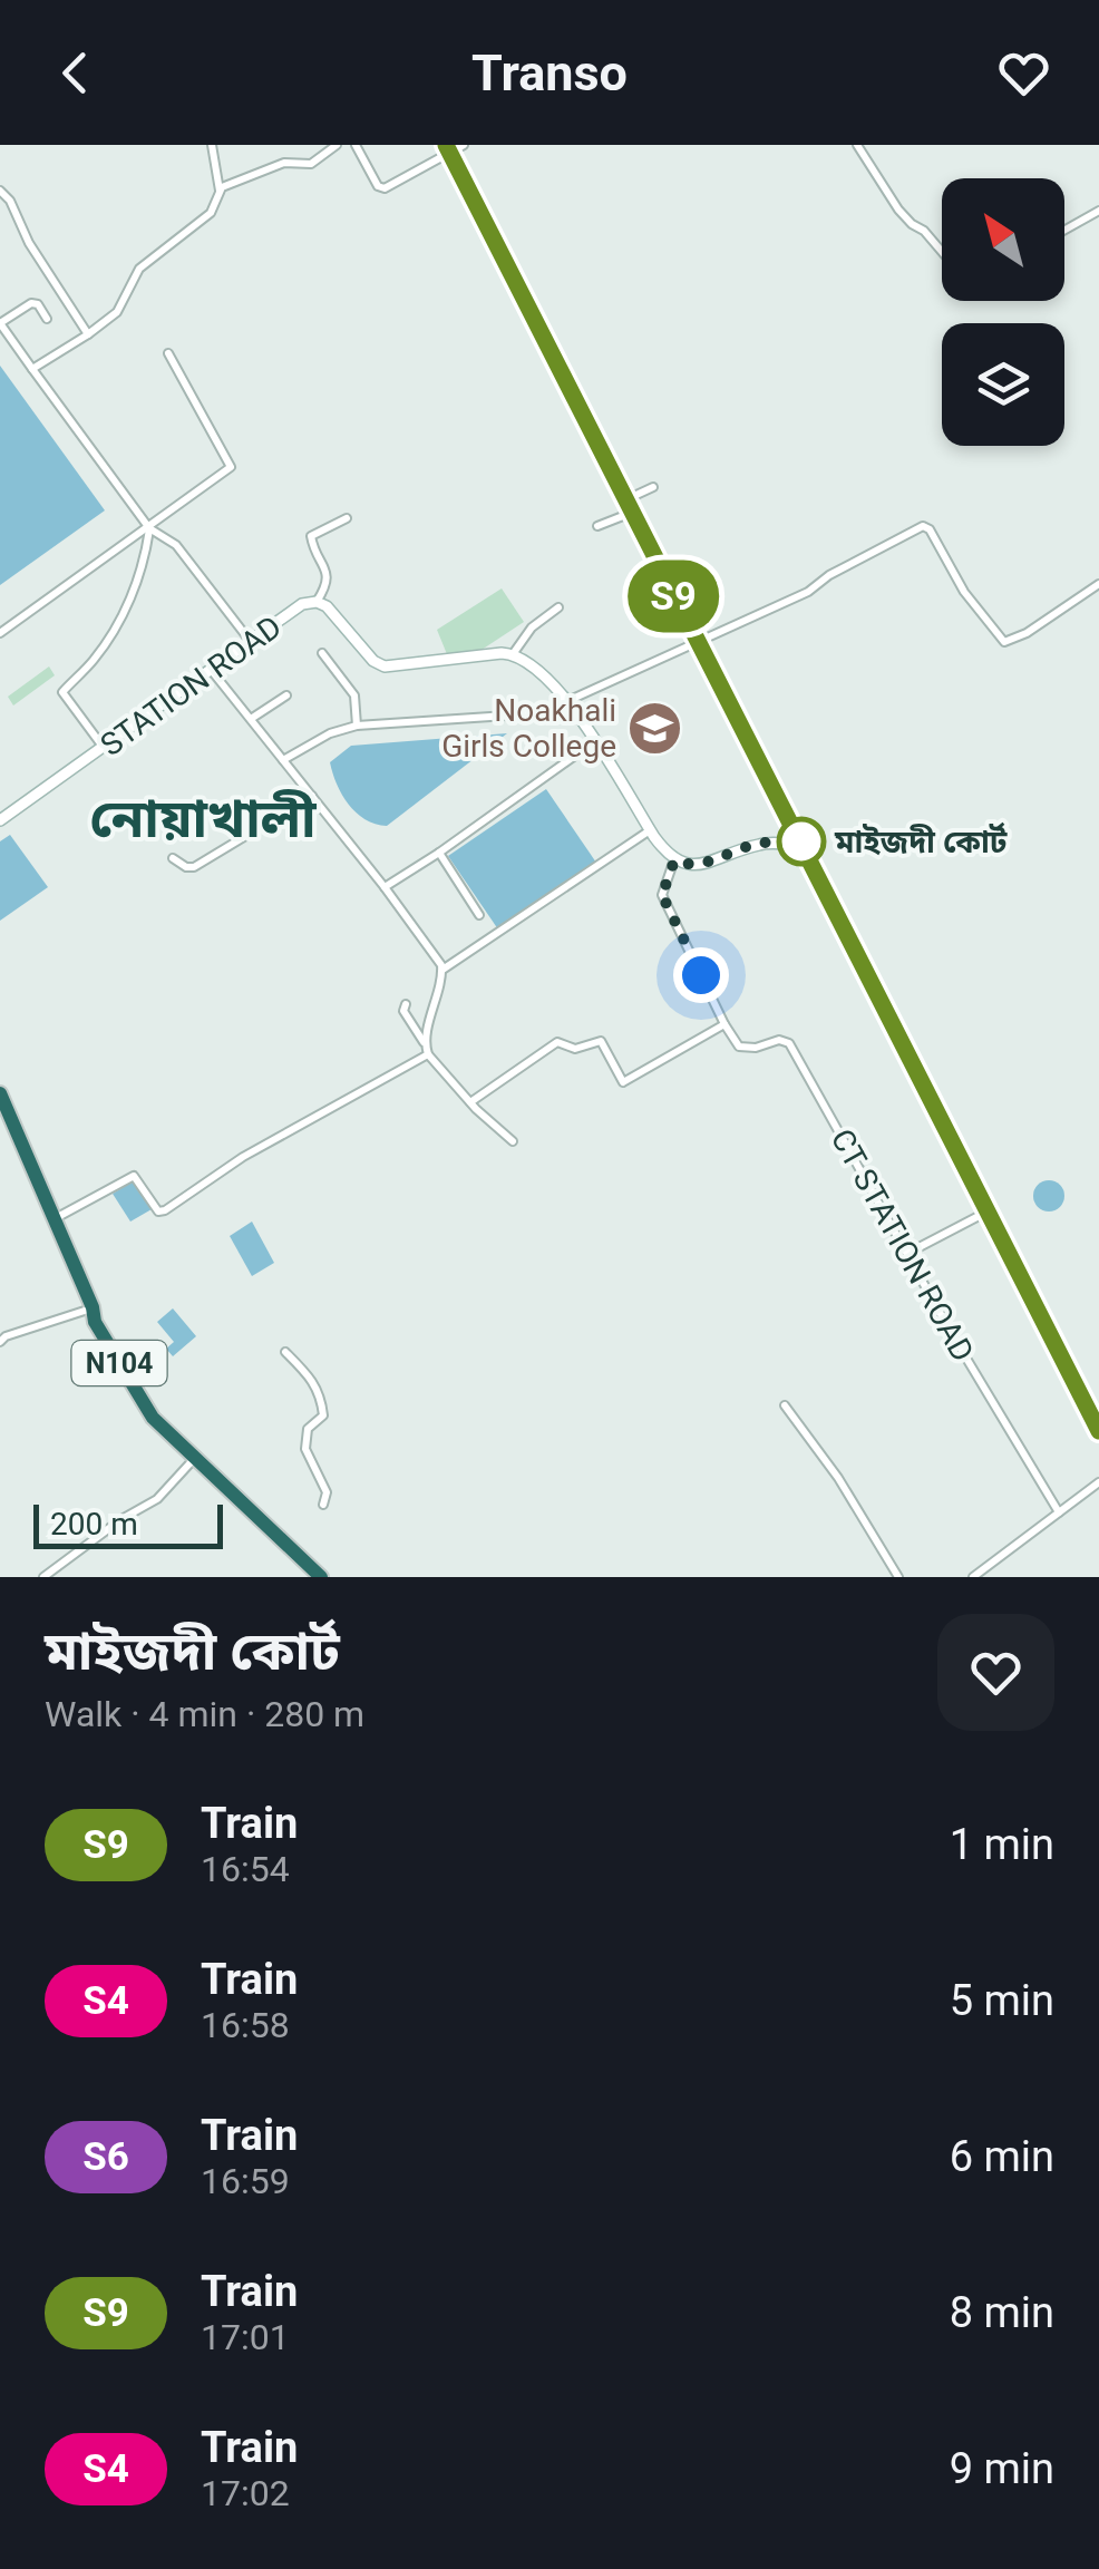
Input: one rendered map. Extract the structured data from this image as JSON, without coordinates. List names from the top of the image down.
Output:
{
  "streets": {
    "highway": ["N104"],
    "street": ["STATION ROAD", "CT STATION ROAD"]
  },
  "districts": ["নোয়াখালী"],
  "places": {
    "school or university": ["Noakhali Girls College"],
    "other": ["মাইজদী কোর্ট"]
  },
  "scale_bar": "200 m",
  "north": "top left",
  "page": {
    "header": "Transo",
    "on_map": "S9",
    "scale": "200 m",
    "heading": ["মাইজদী কোর্ট", "Walk · 4 min · 280 m"],
    "list": [
      {
        "mark": "S9",
        "name": "Train",
        "note": "16:54",
        "value": "1 min"
      },
      {
        "mark": "S4",
        "name": "Train",
        "note": "16:58",
        "value": "5 min"
      },
      {
        "mark": "S6",
        "name": "Train",
        "note": "16:59",
        "value": "6 min"
      },
      {
        "mark": "S9",
        "name": "Train",
        "note": "17:01",
        "value": "8 min"
      },
      {
        "mark": "S4",
        "name": "Train",
        "note": "17:02",
        "value": "9 min"
      }
    ]
  }
}
